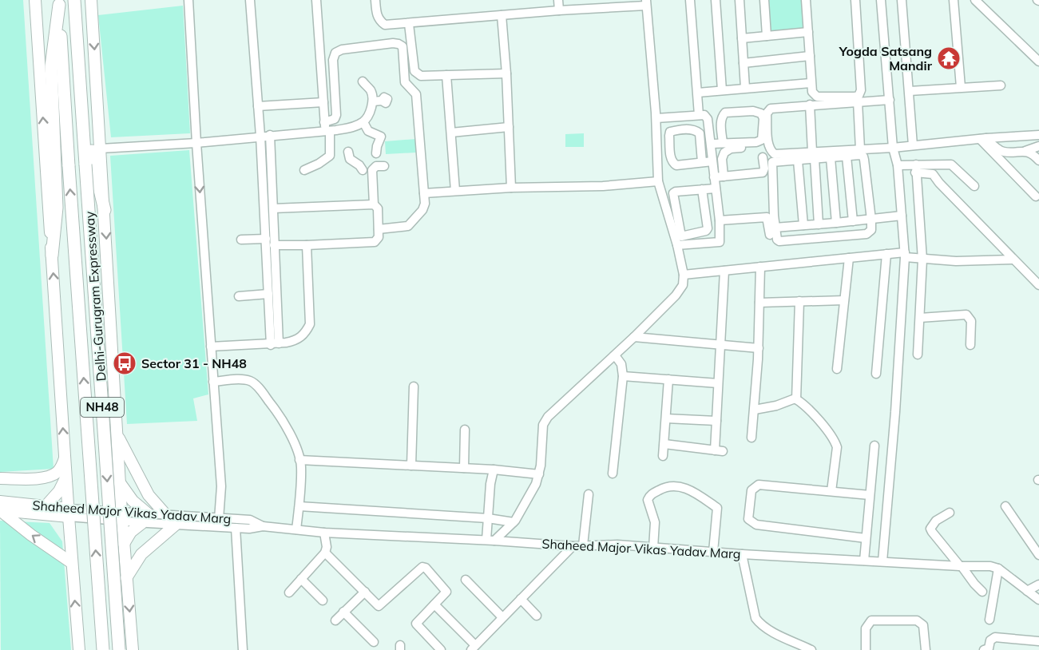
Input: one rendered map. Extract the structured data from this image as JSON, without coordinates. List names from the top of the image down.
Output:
{
  "streets": {
    "highway": ["Delhi-Gurugram Expressway", "NH48"],
    "main road": ["Shaheed Major Vikas Yadav Marg"]
  },
  "places": {
    "temple": ["Yogda Satsang Mandir"],
    "bus stop": ["Sector 31 - NH48"]
  }
}
